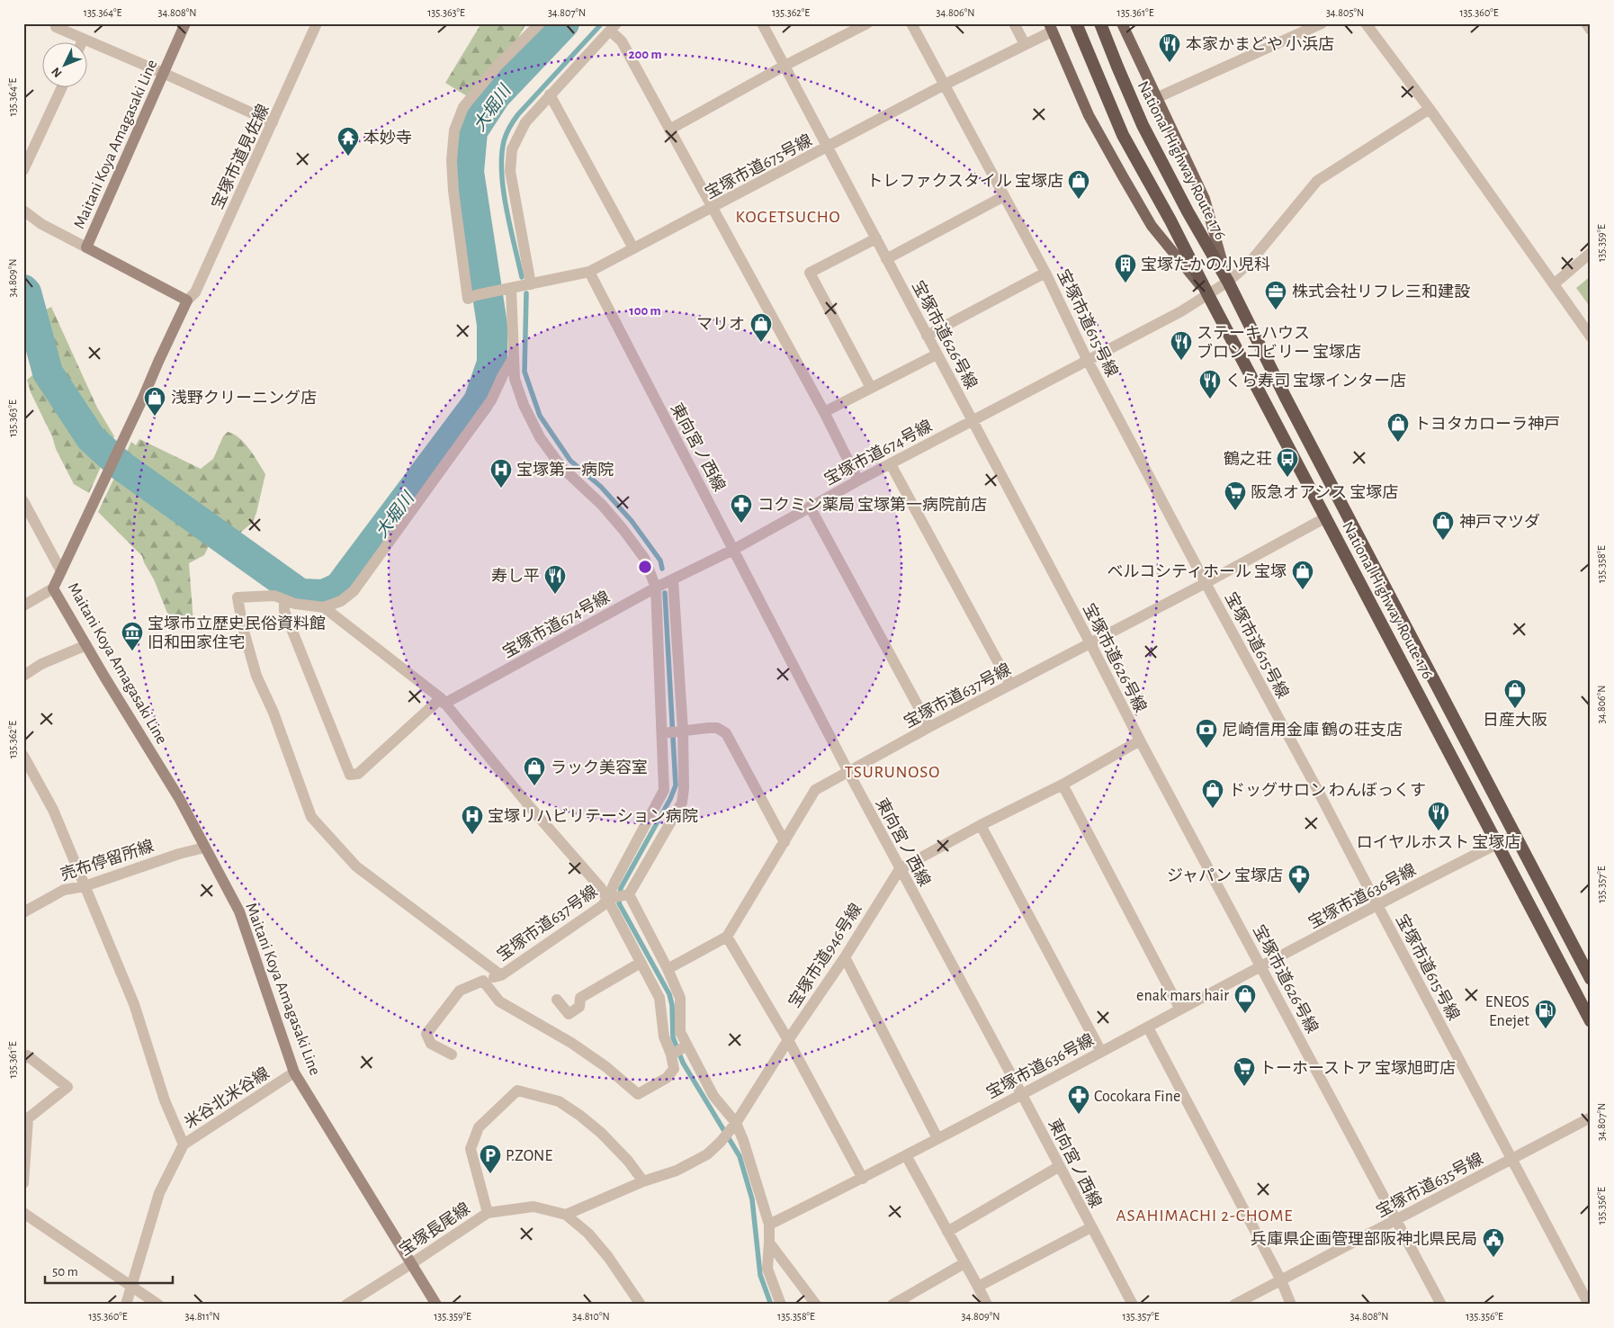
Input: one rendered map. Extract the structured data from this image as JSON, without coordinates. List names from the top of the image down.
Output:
{
  "streets": {
    "highway": ["National Highway Route 176"],
    "main road": ["Maitani Koya Amagasaki Line"],
    "street": [
      "宝塚市道見佐線",
      "宝塚市道675号線",
      "宝塚市道615号線",
      "宝塚市道626号線",
      "東向宮ノ西線",
      "宝塚市道674号線",
      "宝塚市道637号線",
      "売布停留所線",
      "宝塚市道636号線",
      "宝塚市道946号線",
      "米谷北米谷線",
      "宝塚市道635号線",
      "宝塚長尾線"
    ]
  },
  "crossings": [
    ["Maitani Koya Amagasaki Line", "宝塚市道見佐線"],
    ["Maitani Koya Amagasaki Line", "売布停留所線"],
    ["Maitani Koya Amagasaki Line", "米谷北米谷線"],
    ["Maitani Koya Amagasaki Line", "宝塚長尾線"],
    ["National Highway Route 176", "宝塚市道674号線"],
    ["National Highway Route 176", "宝塚市道637号線"],
    ["National Highway Route 176", "宝塚市道636号線"],
    ["宝塚市道675号線", "宝塚市道615号線"],
    ["宝塚市道675号線", "宝塚市道626号線"],
    ["宝塚市道675号線", "東向宮ノ西線"],
    ["宝塚市道615号線", "宝塚市道674号線"],
    ["宝塚市道615号線", "宝塚市道637号線"],
    ["宝塚市道615号線", "宝塚市道636号線"],
    ["宝塚市道615号線", "宝塚市道635号線"],
    ["宝塚市道626号線", "宝塚市道674号線"],
    ["宝塚市道626号線", "宝塚市道637号線"],
    ["宝塚市道626号線", "宝塚市道636号線"],
    ["宝塚市道626号線", "宝塚市道946号線"],
    ["宝塚市道626号線", "宝塚市道635号線"],
    ["東向宮ノ西線", "宝塚市道674号線"],
    ["東向宮ノ西線", "宝塚市道637号線"],
    ["東向宮ノ西線", "宝塚市道636号線"],
    ["東向宮ノ西線", "宝塚市道946号線"],
    ["宝塚市道946号線", "宝塚長尾線"]
  ],
  "districts": ["KOGETSUCHO", "TSURUNOSO", "ASAHIMACHI 2-CHOME"],
  "water": ["大堀川"],
  "places": {
    "restaurant": [
      "本家かまどや 小浜店",
      "ステーキハウス ブロンコビリー 宝塚店",
      "くら寿司 宝塚インター店",
      "寿し平",
      "ロイヤルホスト 宝塚店"
    ],
    "temple": ["本妙寺"],
    "shop": [
      "トレファクスタイル 宝塚店",
      "マリオ",
      "浅野クリーニング店",
      "トヨタカローラ神戸",
      "神戸マツダ",
      "ベルコシティホール 宝塚",
      "日産大阪",
      "ラック美容室",
      "ドッグサロン わんぼっくす",
      "enak mars hair"
    ],
    "building": ["宝塚たかの小児科"],
    "office": ["株式会社リフレ三和建設"],
    "bus stop": ["鶴之荘"],
    "hospital": ["宝塚第一病院", "宝塚リハビリテーション病院"],
    "supermarket": ["阪急オアシス 宝塚店", "トーホーストア 宝塚旭町店"],
    "pharmacy": ["コクミン薬局 宝塚第一病院前店", "ジャパン 宝塚店", "Cocokara Fine"],
    "museum": ["宝塚市立歴史民俗資料館 旧和田家住宅"],
    "bank": ["尼崎信用金庫 鶴の荘支店"],
    "fuel station": ["ENEOS Enejet"],
    "parking": ["P.ZONE"],
    "public building": ["兵庫県企画管理部阪神北県民局"]
  },
  "scale_bar": "50 m",
  "north": "bottom left",
  "coordinates": [
    "135.364°E",
    "34.808°N",
    "135.363°E",
    "34.807°N",
    "135.362°E",
    "34.806°N",
    "135.361°E",
    "34.805°N",
    "135.360°E",
    "135.359°E",
    "34.809°N",
    "135.358°E",
    "135.357°E",
    "135.356°E",
    "34.811°N",
    "34.810°N"
  ],
  "rings": ["200 m", "100 m"]
}
